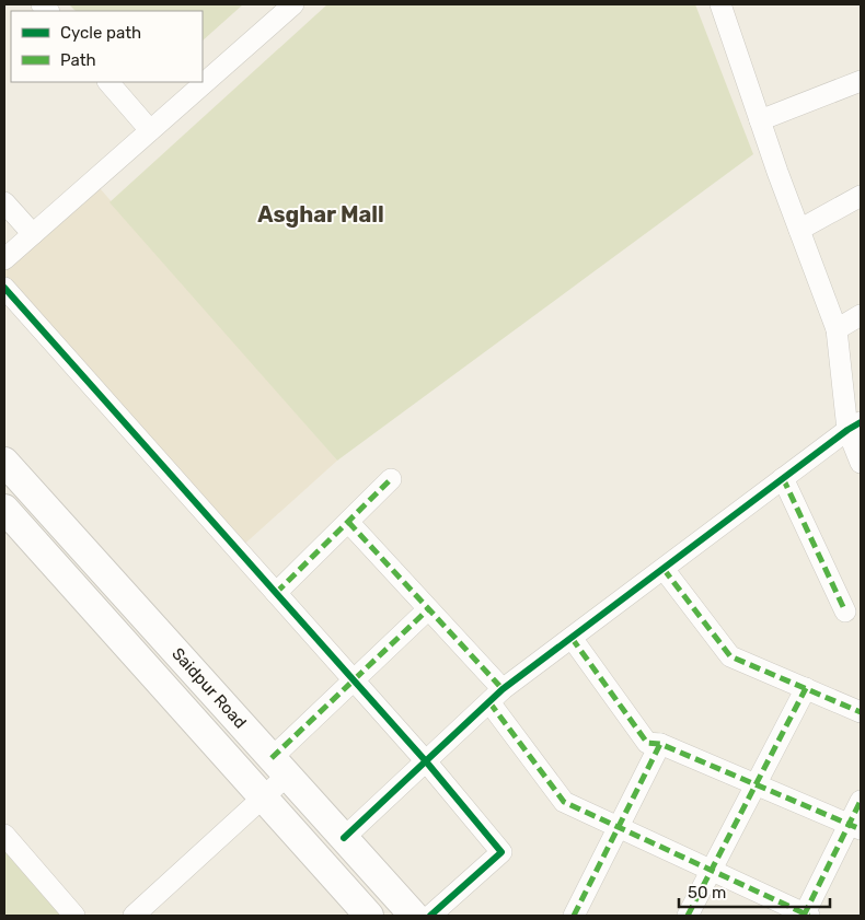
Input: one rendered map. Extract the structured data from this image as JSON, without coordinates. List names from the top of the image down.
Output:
{
  "streets": {
    "main road": ["Saidpur Road"]
  },
  "districts": ["Asghar Mall"],
  "legend": ["Cycle path", "Path"],
  "scale_bar": "50 m"
}
